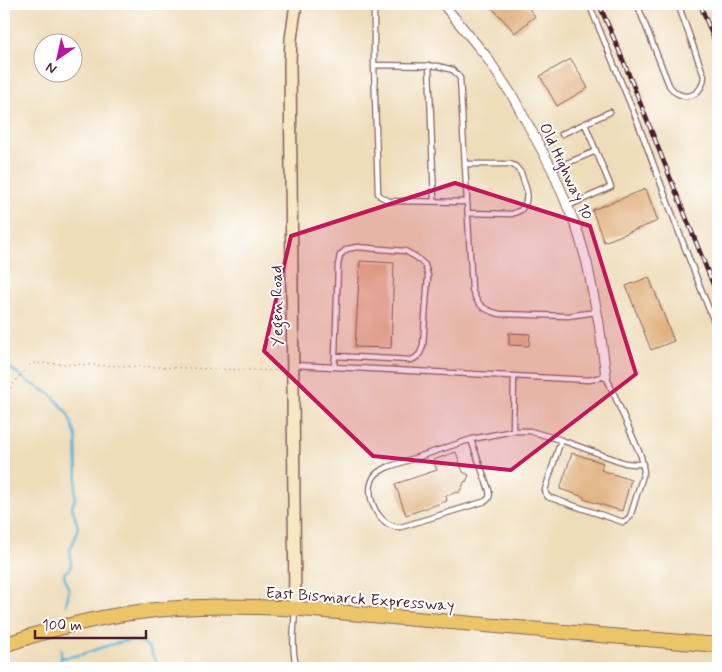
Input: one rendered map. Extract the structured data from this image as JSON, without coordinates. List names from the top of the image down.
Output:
{
  "streets": {
    "main road": ["East Bismarck Expressway"],
    "street": ["Old Highway 10", "Yegen Road"]
  },
  "crossings": [
    ["Yegen Road", "East Bismarck Expressway"]
  ],
  "scale_bar": "100 m",
  "north": "bottom left"
}
